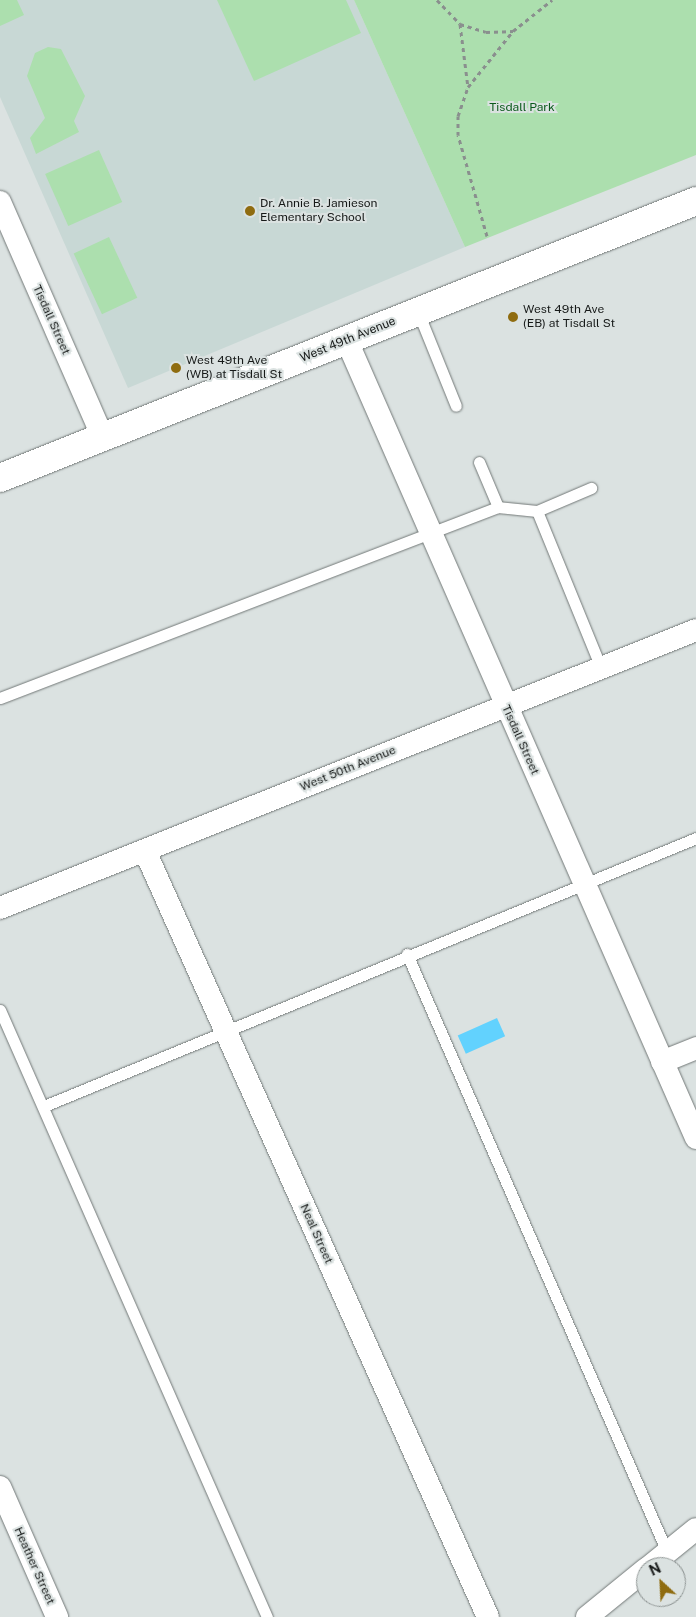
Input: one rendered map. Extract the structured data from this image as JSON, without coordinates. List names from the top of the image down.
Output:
{
  "streets": {
    "street": [
      "Tisdall Street",
      "West 49th Avenue",
      "West 50th Avenue",
      "Neal Street",
      "Heather Street"
    ]
  },
  "crossings": [
    ["Tisdall Street", "West 49th Avenue"],
    ["Tisdall Street", "West 50th Avenue"],
    ["West 50th Avenue", "Neal Street"]
  ],
  "parks": ["Tisdall Park"],
  "places": ["Dr. Annie B. Jamieson Elementary School", "West 49th Ave (EB) at Tisdall St", "West 49th Ave (WB) at Tisdall St"],
  "north": "top left"
}
